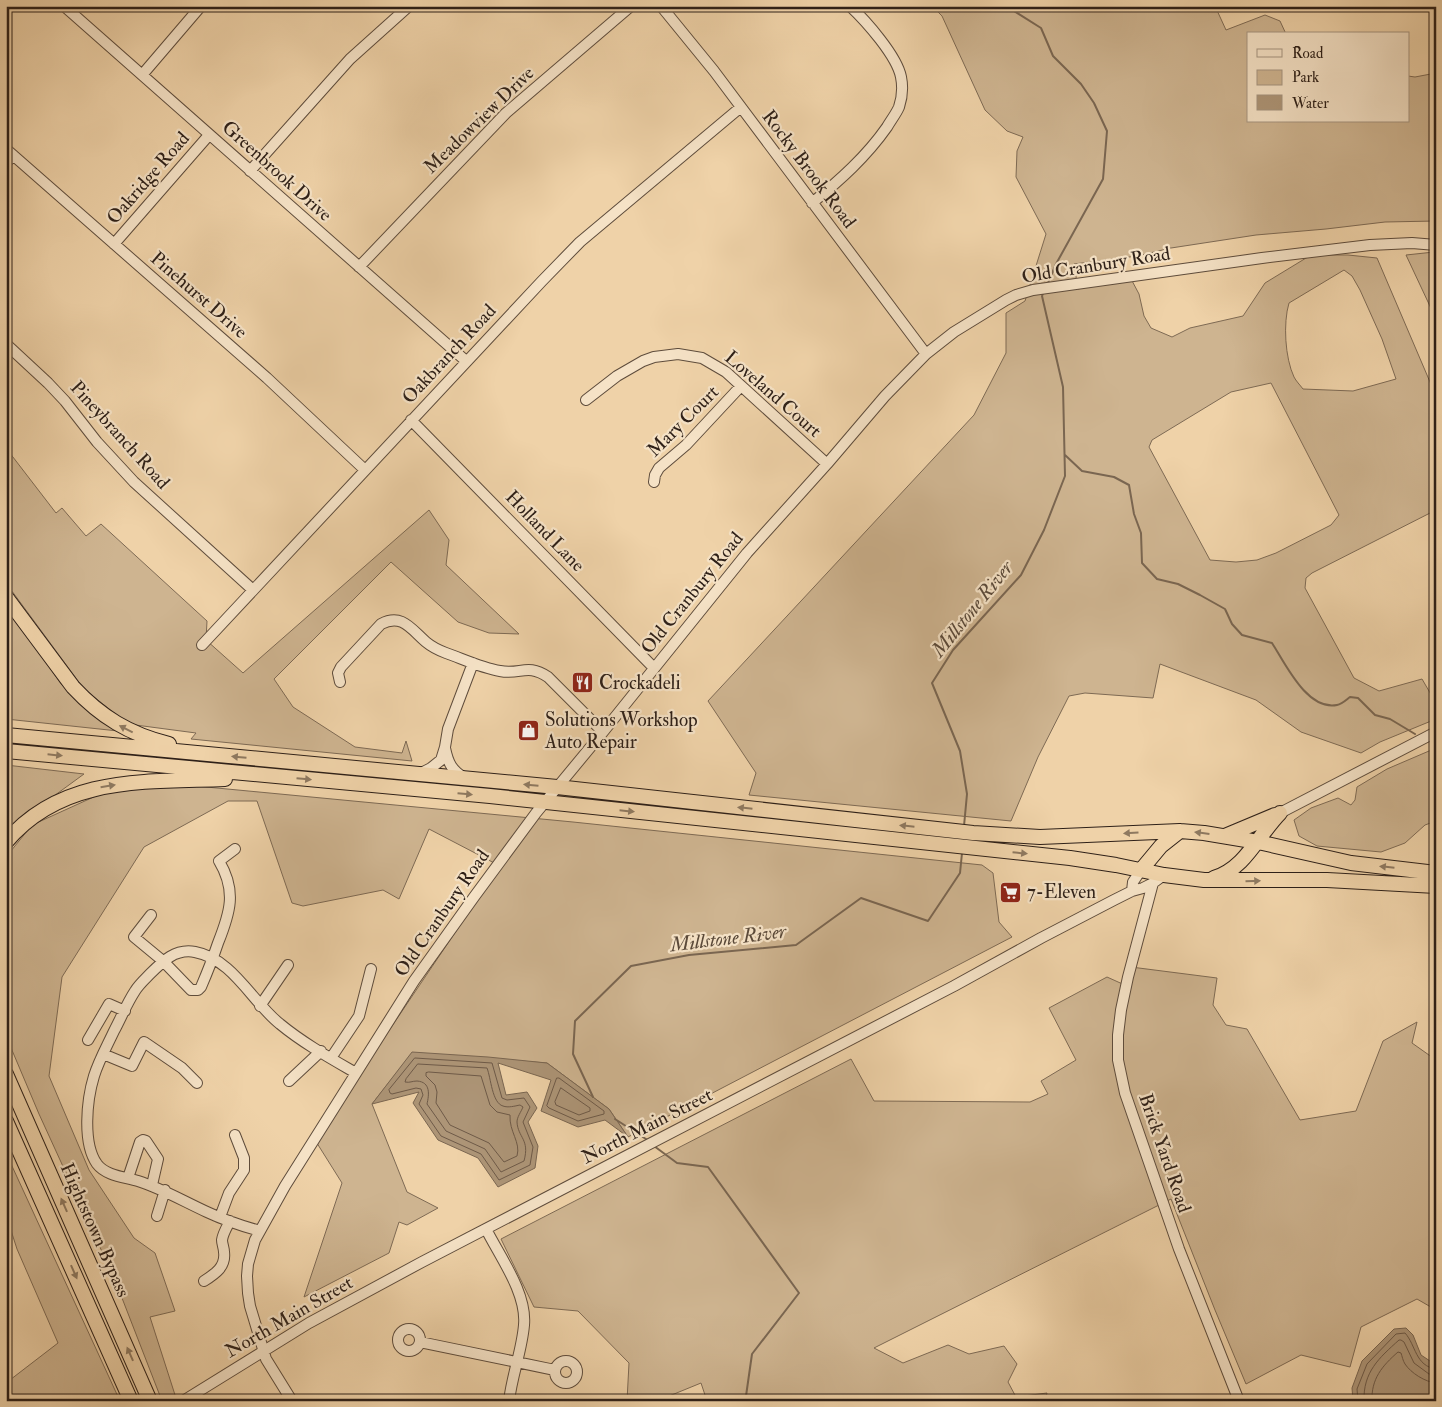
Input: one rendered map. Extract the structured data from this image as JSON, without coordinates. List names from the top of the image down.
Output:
{
  "streets": {
    "highway": ["Hightstown Bypass"],
    "street": [
      "Meadowview Drive",
      "Rocky Brook Road",
      "Greenbrook Drive",
      "Oakridge Road",
      "Old Cranbury Road",
      "Pinehurst Drive",
      "Oakbranch Road",
      "Loveland Court",
      "Mary Court",
      "Pineybranch Road",
      "Holland Lane",
      "North Main Street",
      "Brick Yard Road"
    ]
  },
  "crossings": [
    ["Meadowview Drive", "Greenbrook Drive"],
    ["Rocky Brook Road", "Old Cranbury Road"],
    ["Rocky Brook Road", "Oakbranch Road"],
    ["Greenbrook Drive", "Oakridge Road"],
    ["Greenbrook Drive", "Oakbranch Road"],
    ["Oakridge Road", "Pinehurst Drive"],
    ["Old Cranbury Road", "Loveland Court"],
    ["Old Cranbury Road", "Holland Lane"],
    ["Old Cranbury Road", "North Main Street"],
    ["Pinehurst Drive", "Oakbranch Road"],
    ["Oakbranch Road", "Pineybranch Road"],
    ["Oakbranch Road", "Holland Lane"],
    ["Loveland Court", "Mary Court"],
    ["North Main Street", "Brick Yard Road"]
  ],
  "water": ["Millstone River"],
  "places": {
    "restaurant": ["Crockadeli"],
    "shop": ["Solutions Workshop Auto Repair"],
    "supermarket": ["7-Eleven"]
  },
  "legend": ["Road", "Park", "Water"]
}
